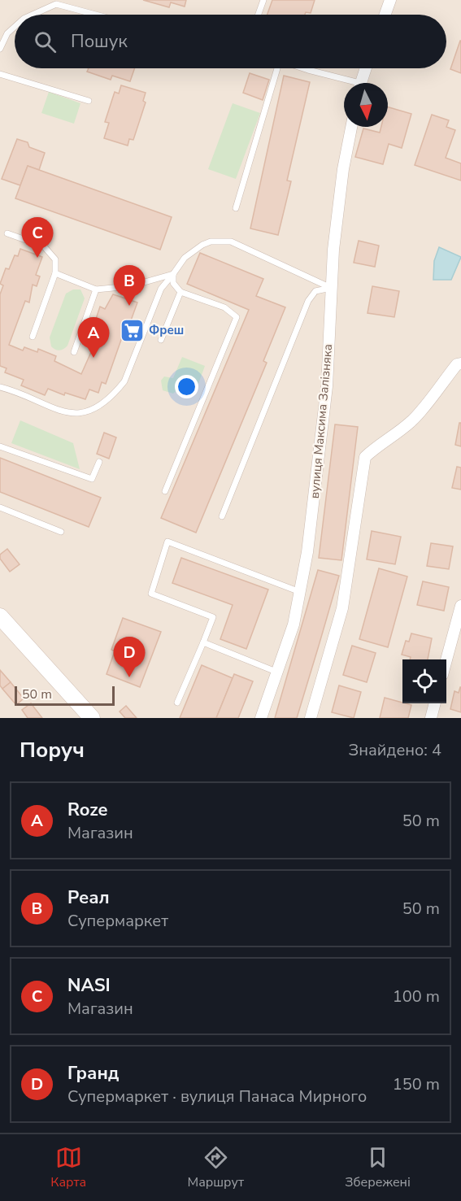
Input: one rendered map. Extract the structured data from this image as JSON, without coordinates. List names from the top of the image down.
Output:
{
  "streets": {
    "street": ["вулиця Максима Залізняка"]
  },
  "places": {
    "supermarket": ["Фреш"]
  },
  "scale_bar": "50 m",
  "north": "bottom",
  "page": {
    "search": "Пошук",
    "pins": [
      "C",
      "B",
      "A",
      "D"
    ],
    "scale": "50 m",
    "heading": ["Поруч", "Знайдено: 4"],
    "list": [
      {
        "mark": "A",
        "name": "Roze",
        "note": "Магазин",
        "value": "50 m"
      },
      {
        "mark": "B",
        "name": "Реал",
        "note": "Супермаркет",
        "value": "50 m"
      },
      {
        "mark": "C",
        "name": "NASI",
        "note": "Магазин",
        "value": "100 m"
      },
      {
        "mark": "D",
        "name": "Гранд",
        "note": "Супермаркет · вулиця Панаса Мирного",
        "value": "150 m"
      }
    ],
    "nav": ["Карта", "Маршрут", "Збережені"]
  }
}
